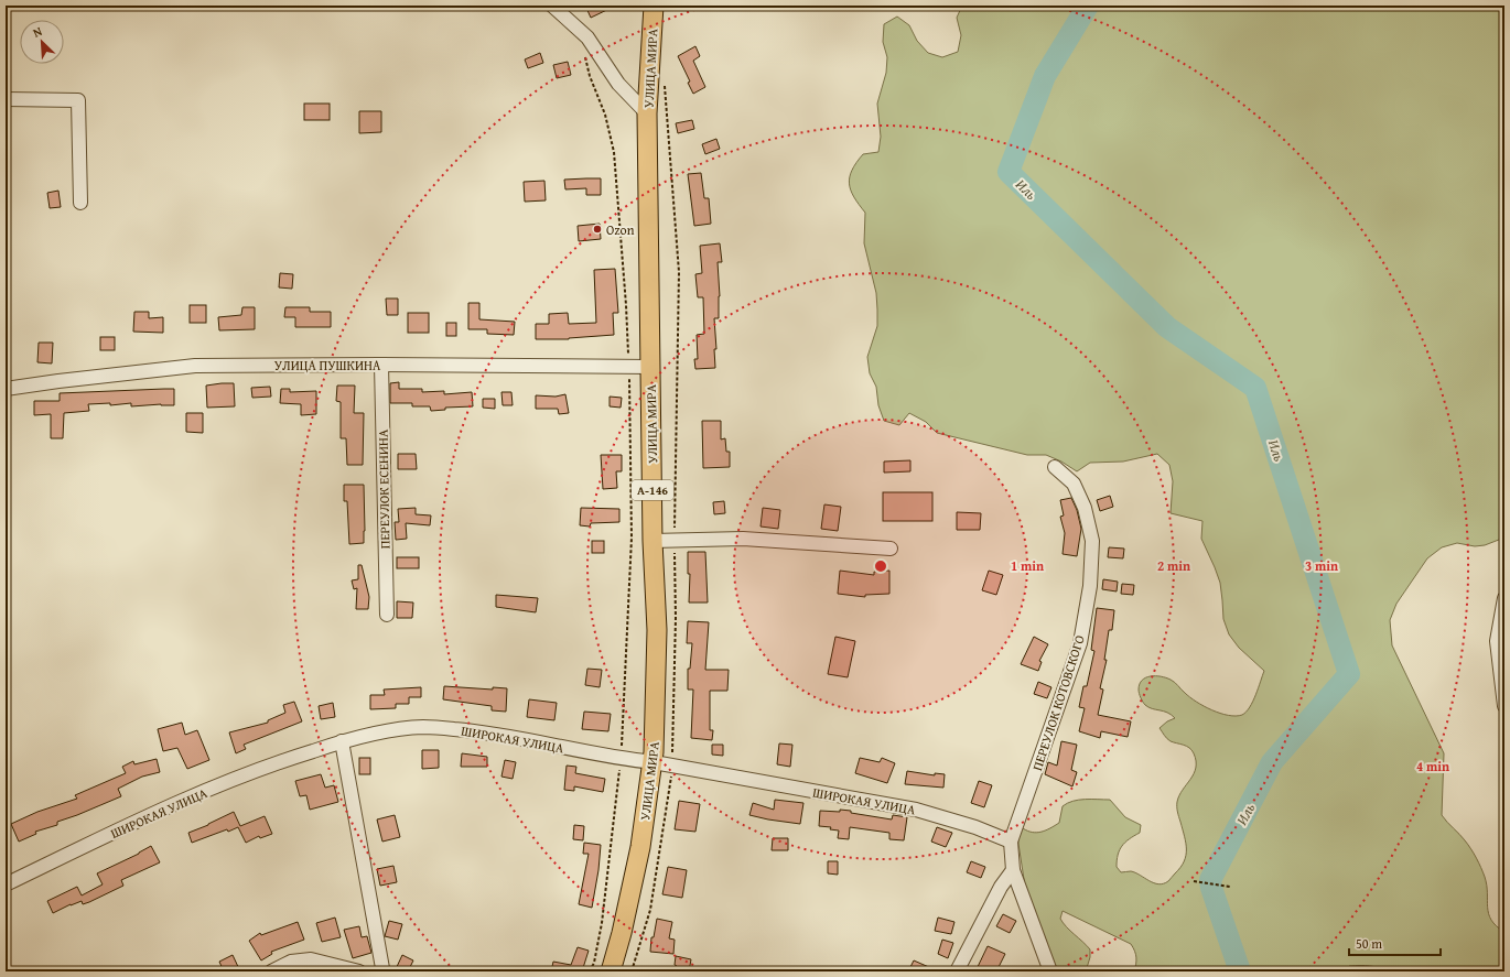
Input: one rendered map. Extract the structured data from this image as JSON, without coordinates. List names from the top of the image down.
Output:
{
  "streets": {
    "highway": ["УЛИЦА МИРА", "А-146"],
    "street": [
      "УЛИЦА ПУШКИНА",
      "ПЕРЕУЛОК ЕСЕНИНА",
      "ПЕРЕУЛОК КОТОВСКОГО",
      "ШИРОКАЯ УЛИЦА"
    ]
  },
  "crossings": [
    ["УЛИЦА МИРА", "УЛИЦА ПУШКИНА"],
    ["УЛИЦА МИРА", "ШИРОКАЯ УЛИЦА"],
    ["УЛИЦА ПУШКИНА", "ПЕРЕУЛОК ЕСЕНИНА"],
    ["ПЕРЕУЛОК КОТОВСКОГО", "ШИРОКАЯ УЛИЦА"]
  ],
  "water": ["Иль"],
  "places": ["Ozon"],
  "scale_bar": "50 m",
  "north": "top left",
  "rings": [
    "1 min",
    "2 min",
    "3 min",
    "4 min"
  ]
}
